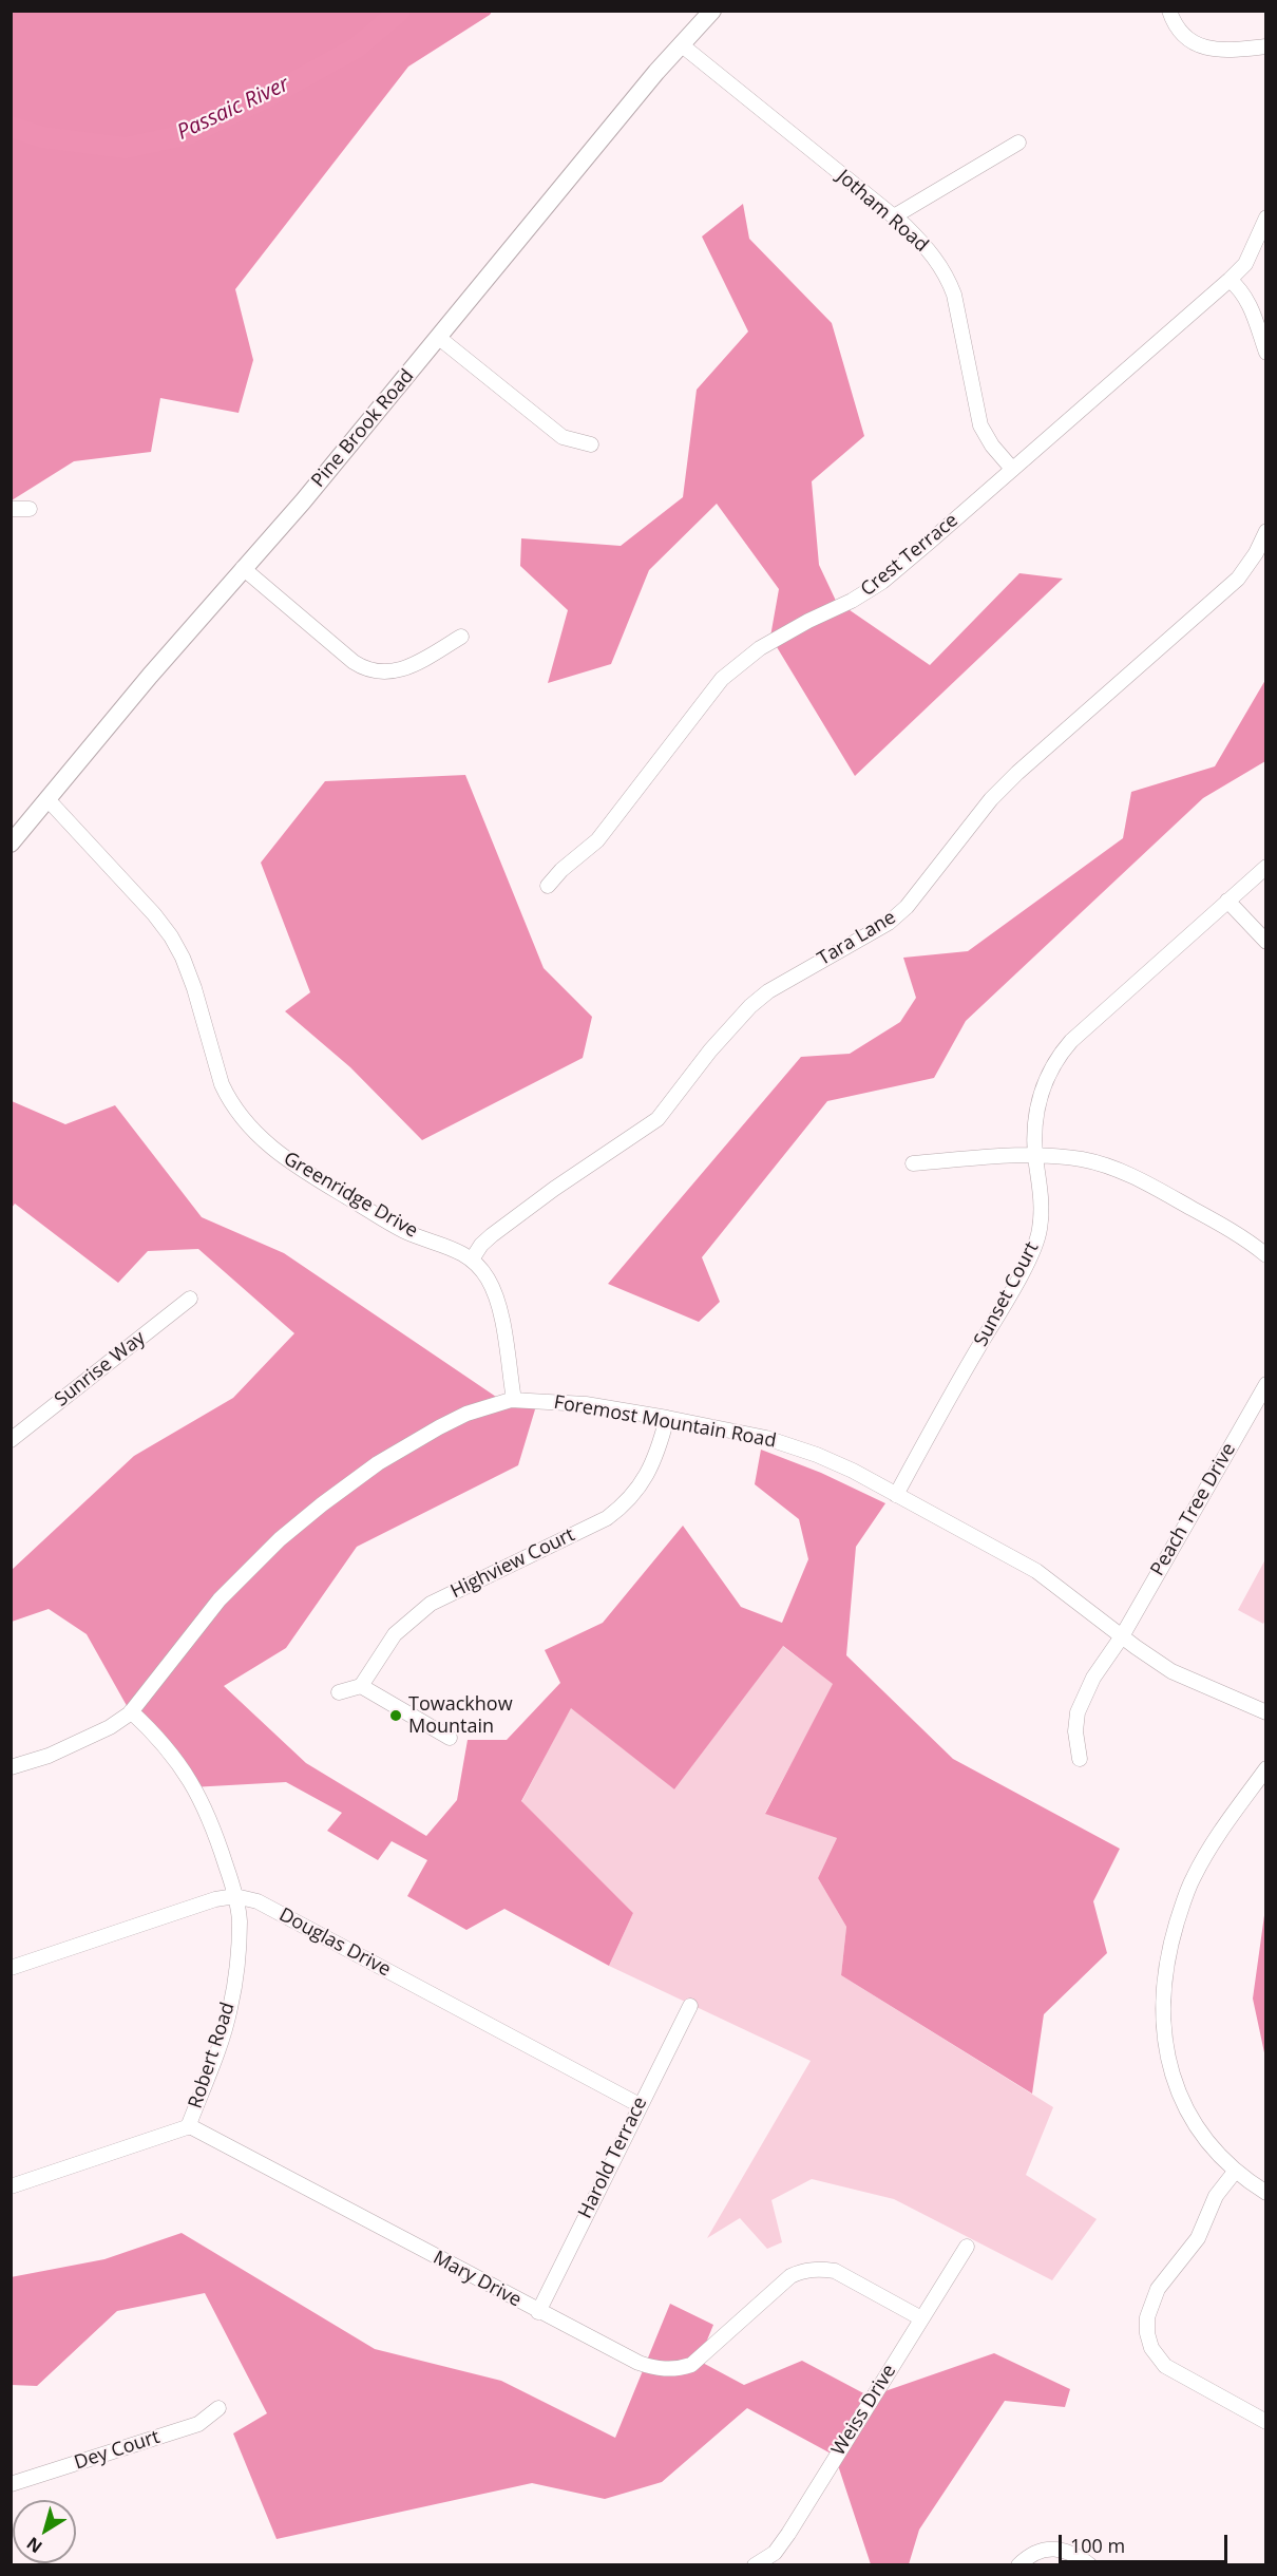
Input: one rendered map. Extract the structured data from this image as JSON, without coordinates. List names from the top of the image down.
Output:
{
  "streets": {
    "street": [
      "Jotham Road",
      "Pine Brook Road",
      "Crest Terrace",
      "Tara Lane",
      "Greenridge Drive",
      "Sunset Court",
      "Sunrise Way",
      "Foremost Mountain Road",
      "Peach Tree Drive",
      "Highview Court",
      "Douglas Drive",
      "Robert Road",
      "Harold Terrace",
      "Mary Drive",
      "Weiss Drive",
      "Dey Court"
    ]
  },
  "crossings": [
    ["Jotham Road", "Pine Brook Road"],
    ["Jotham Road", "Crest Terrace"],
    ["Pine Brook Road", "Greenridge Drive"],
    ["Tara Lane", "Greenridge Drive"],
    ["Greenridge Drive", "Foremost Mountain Road"],
    ["Sunset Court", "Foremost Mountain Road"],
    ["Foremost Mountain Road", "Peach Tree Drive"],
    ["Foremost Mountain Road", "Highview Court"],
    ["Foremost Mountain Road", "Robert Road"],
    ["Douglas Drive", "Robert Road"],
    ["Douglas Drive", "Harold Terrace"],
    ["Robert Road", "Mary Drive"],
    ["Harold Terrace", "Mary Drive"],
    ["Mary Drive", "Weiss Drive"]
  ],
  "water": ["Passaic River"],
  "places": ["Towackhow Mountain"],
  "scale_bar": "100 m",
  "north": "bottom left"
}
